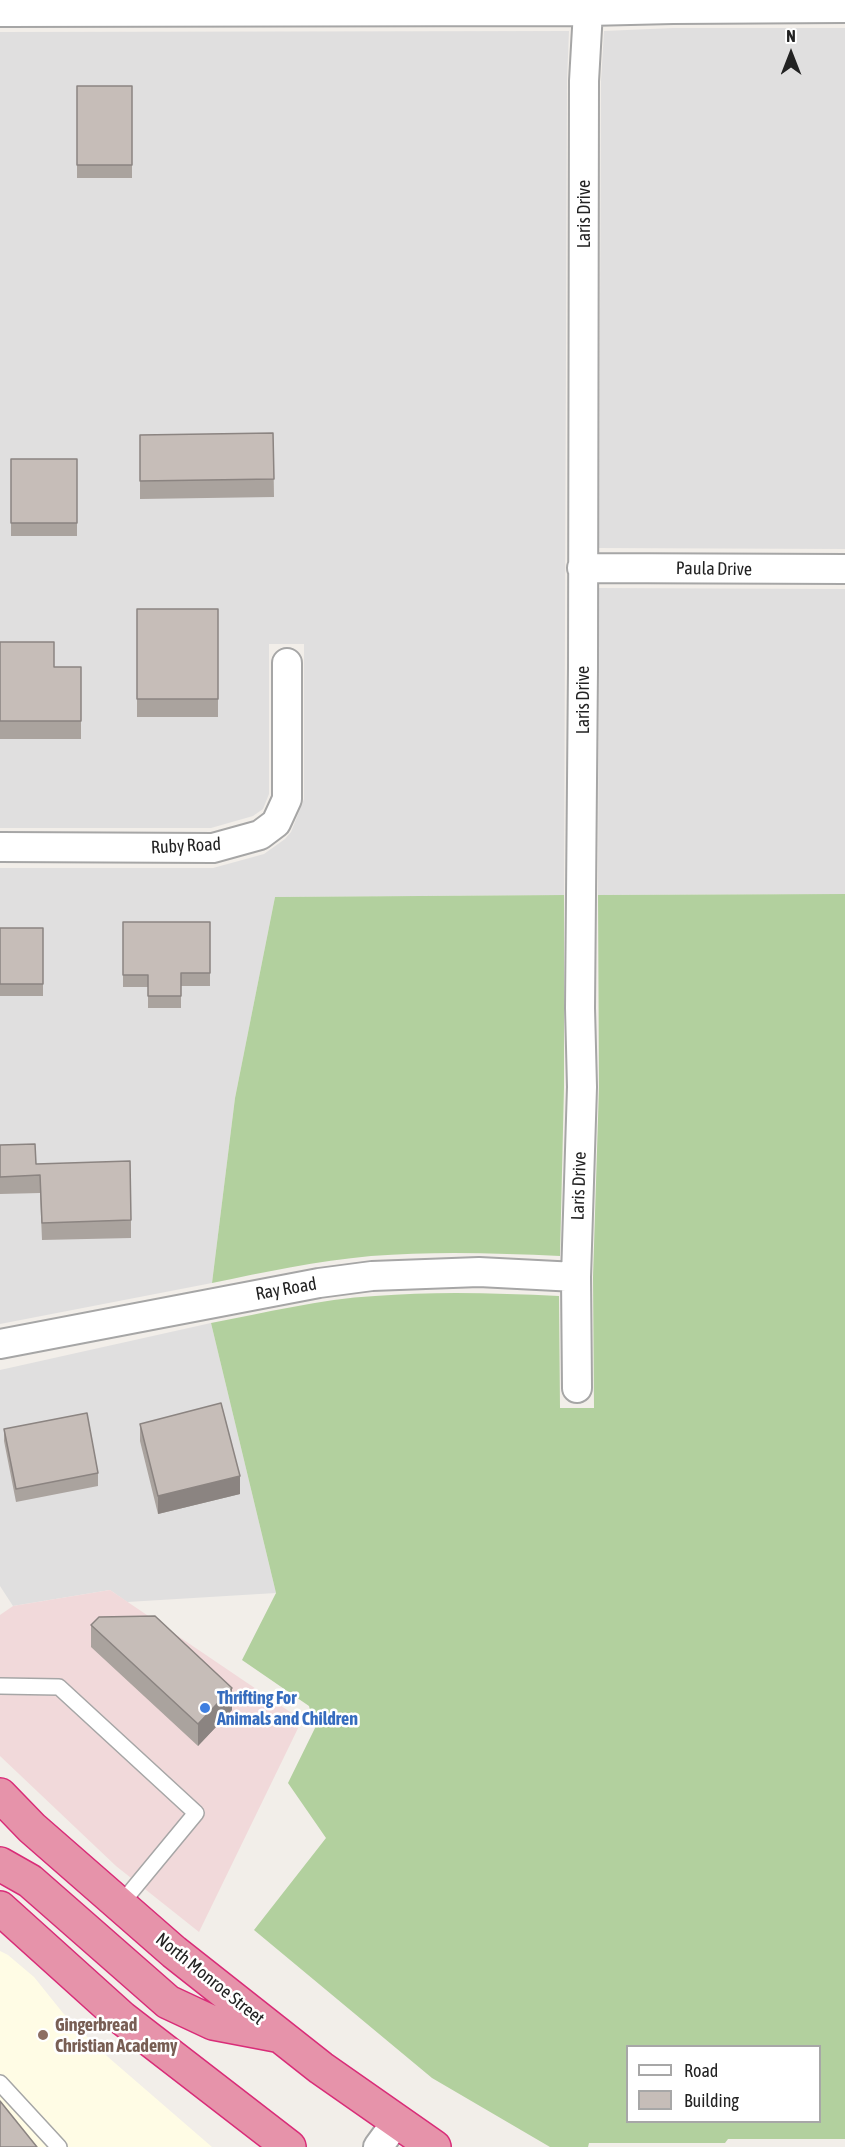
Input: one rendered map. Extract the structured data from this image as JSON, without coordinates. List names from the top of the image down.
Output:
{
  "streets": {
    "highway": ["North Monroe Street"],
    "street": [
      "Laris Drive",
      "Paula Drive",
      "Ruby Road",
      "Ray Road"
    ]
  },
  "crossings": [
    ["Laris Drive", "Paula Drive"],
    ["Laris Drive", "Ray Road"]
  ],
  "places": ["Thrifting For Animals and Children", "Gingerbread Christian Academy"],
  "legend": ["Road", "Building"],
  "north": "top"
}
